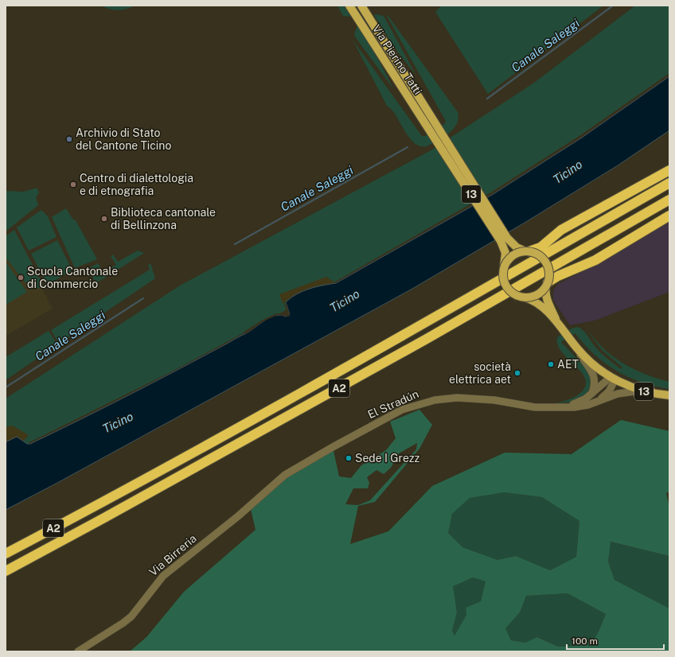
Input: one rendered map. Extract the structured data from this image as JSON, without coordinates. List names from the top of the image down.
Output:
{
  "streets": {
    "highway": ["A2"],
    "main road": ["Via Pierino Tatti", "13"],
    "street": ["El Stradún", "Via Birreria"]
  },
  "crossings": [
    ["Via Pierino Tatti", "13"],
    ["El Stradún", "Via Birreria"]
  ],
  "water": ["Canale Saleggi", "Ticino"],
  "places": [
    "Archivio di Stato del Cantone Ticino",
    "Centro di dialettologia e di etnografia",
    "Biblioteca cantonale di Bellinzona",
    "Scuola Cantonale di Commercio",
    "AET",
    "società elettrica aet",
    "Sede I Grezz"
  ],
  "scale_bar": "100 m"
}
